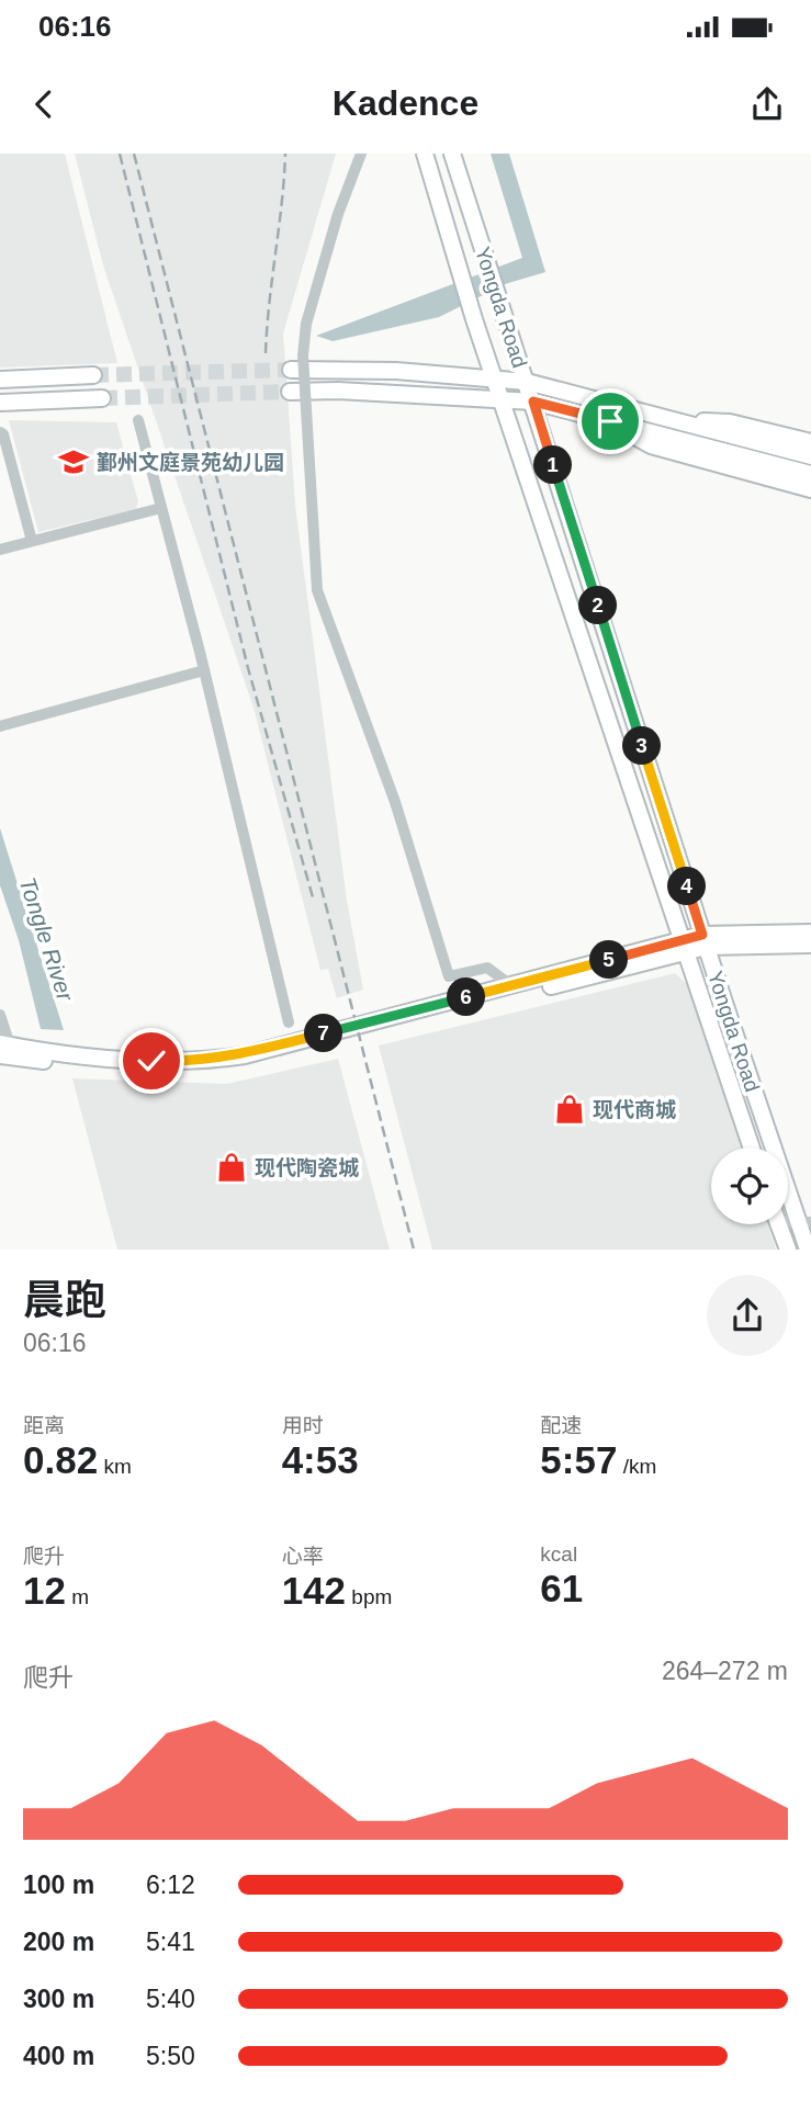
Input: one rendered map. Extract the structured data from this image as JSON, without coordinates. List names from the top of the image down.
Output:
{
  "streets": {
    "main road": ["Yongda Road"]
  },
  "water": ["Tongle River"],
  "places": {
    "school or university": ["鄞州文庭景苑幼儿园"],
    "shop": ["现代商城", "现代陶瓷城"]
  },
  "page": {
    "status": "06:16",
    "header": "Kadence",
    "pins": [
      "1",
      "2",
      "3",
      "4",
      "5",
      "6",
      "7"
    ],
    "heading": ["晨跑", "06:16"],
    "stats": [
      ["距离", "0.82 km"],
      ["用时", "4:53"],
      ["配速", "5:57 /km"],
      ["爬升", "12 m"],
      ["心率", "142 bpm"],
      ["kcal", "61"]
    ],
    "chart": ["爬升", "264–272 m"],
    "list": [
      {
        "name": "100 m",
        "note": "6:12"
      },
      {
        "name": "200 m",
        "note": "5:41"
      },
      {
        "name": "300 m",
        "note": "5:40"
      },
      {
        "name": "400 m",
        "note": "5:50"
      }
    ]
  }
}
